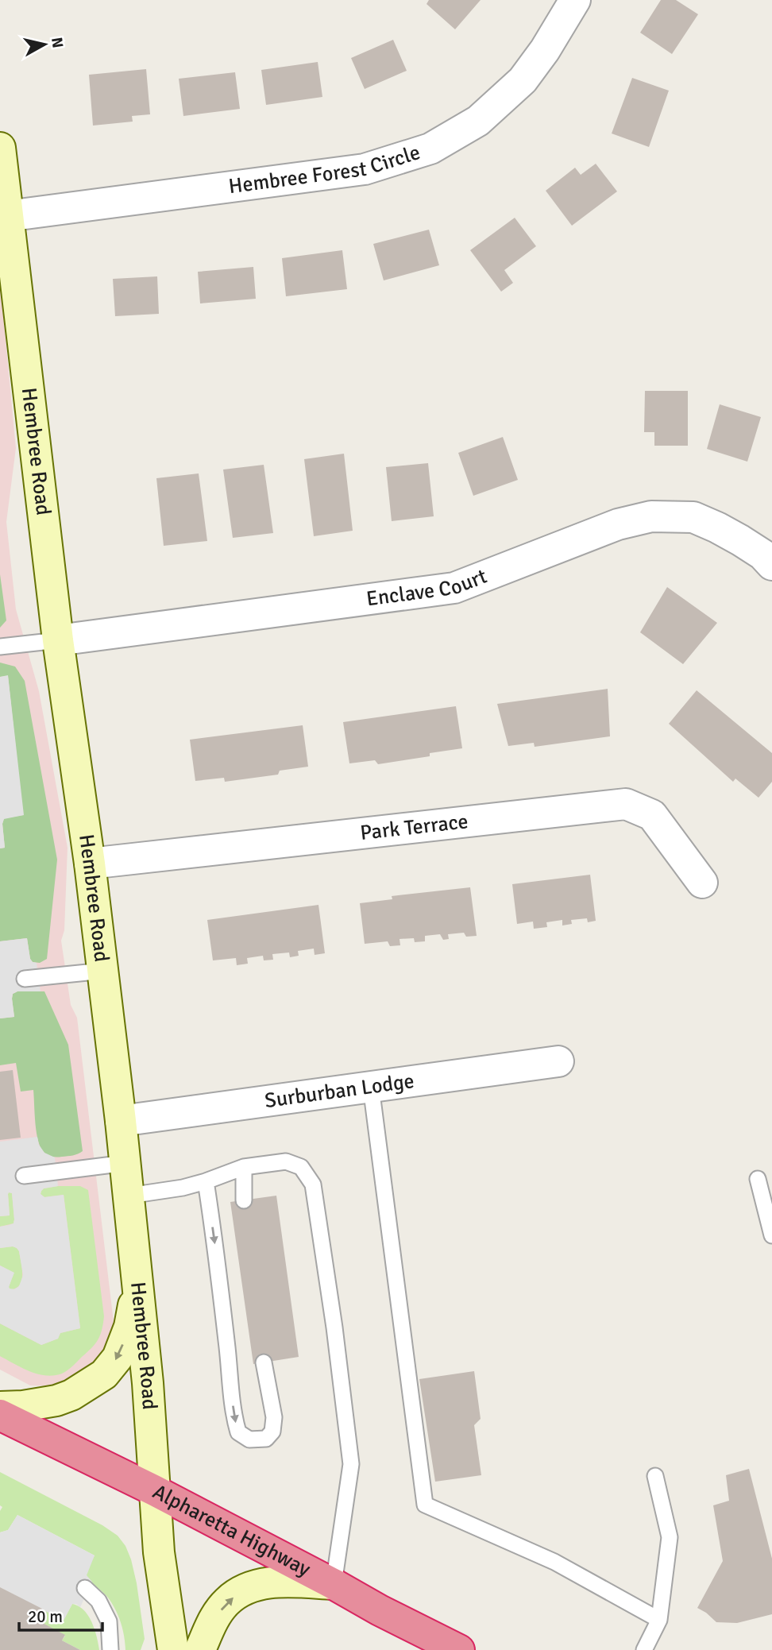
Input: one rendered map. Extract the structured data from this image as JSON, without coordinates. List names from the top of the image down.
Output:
{
  "streets": {
    "highway": ["Alpharetta Highway"],
    "street": [
      "Hembree Forest Circle",
      "Hembree Road",
      "Enclave Court",
      "Park Terrace",
      "Surburban Lodge"
    ]
  },
  "crossings": [
    ["Hembree Forest Circle", "Hembree Road"],
    ["Hembree Road", "Enclave Court"],
    ["Hembree Road", "Park Terrace"],
    ["Hembree Road", "Surburban Lodge"],
    ["Hembree Road", "Alpharetta Highway"]
  ],
  "scale_bar": "20 m",
  "north": "right"
}
